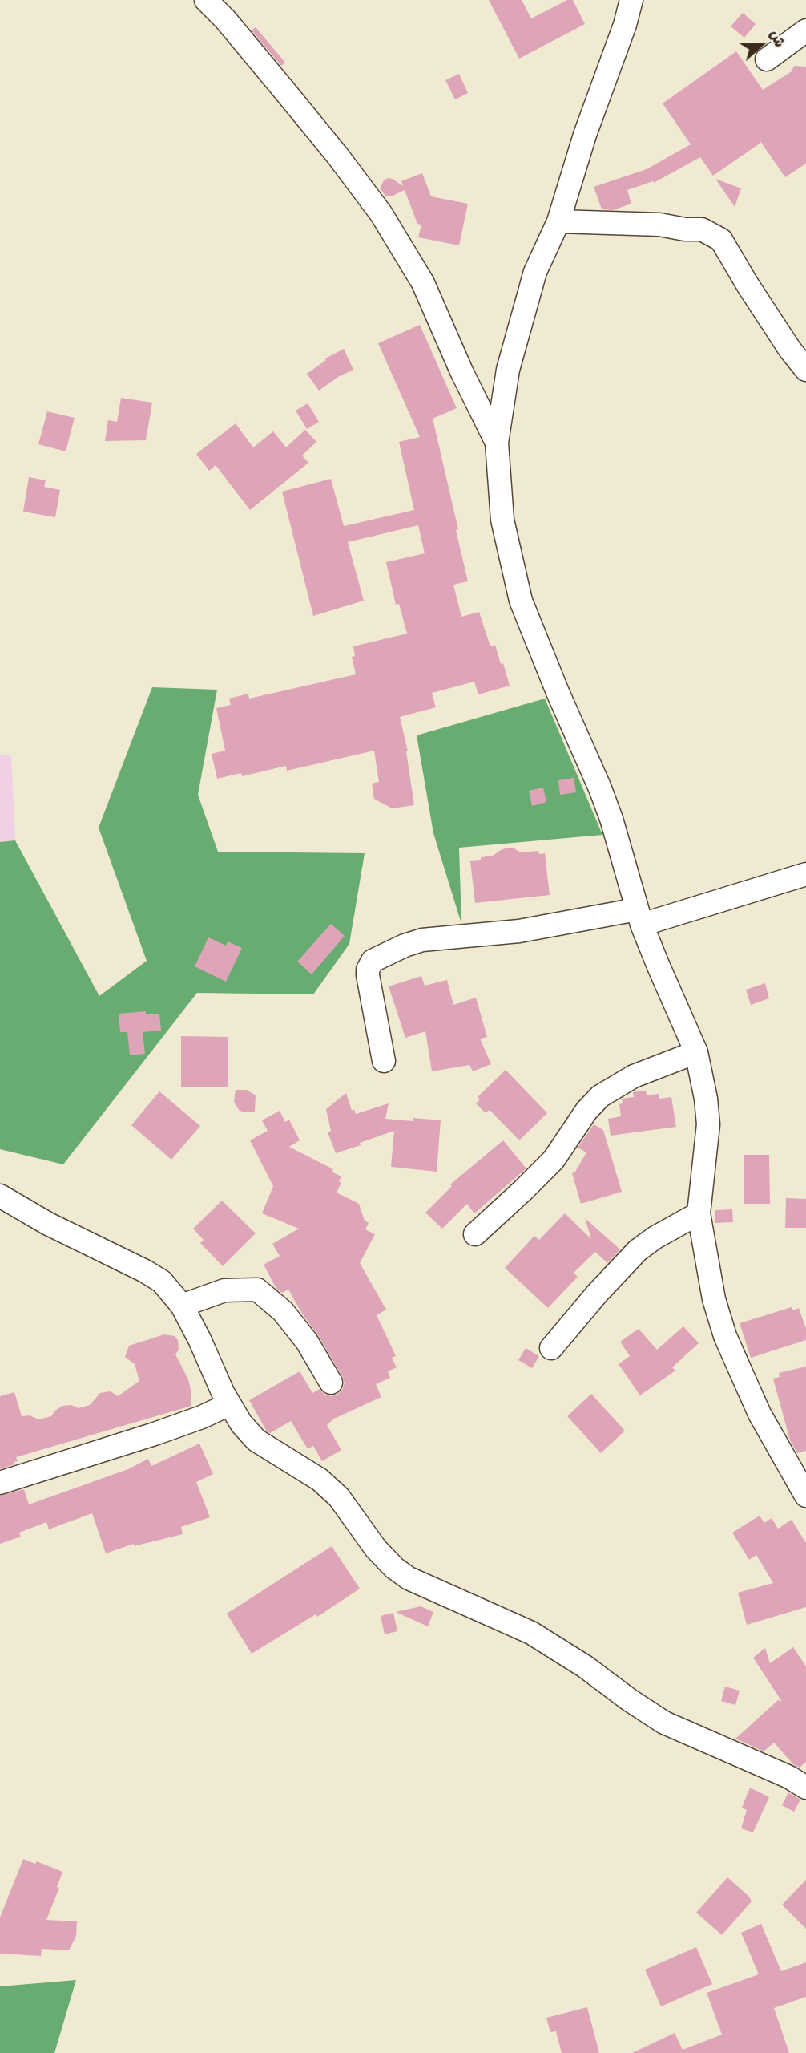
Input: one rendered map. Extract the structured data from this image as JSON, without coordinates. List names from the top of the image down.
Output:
{
  "north": "right"
}
